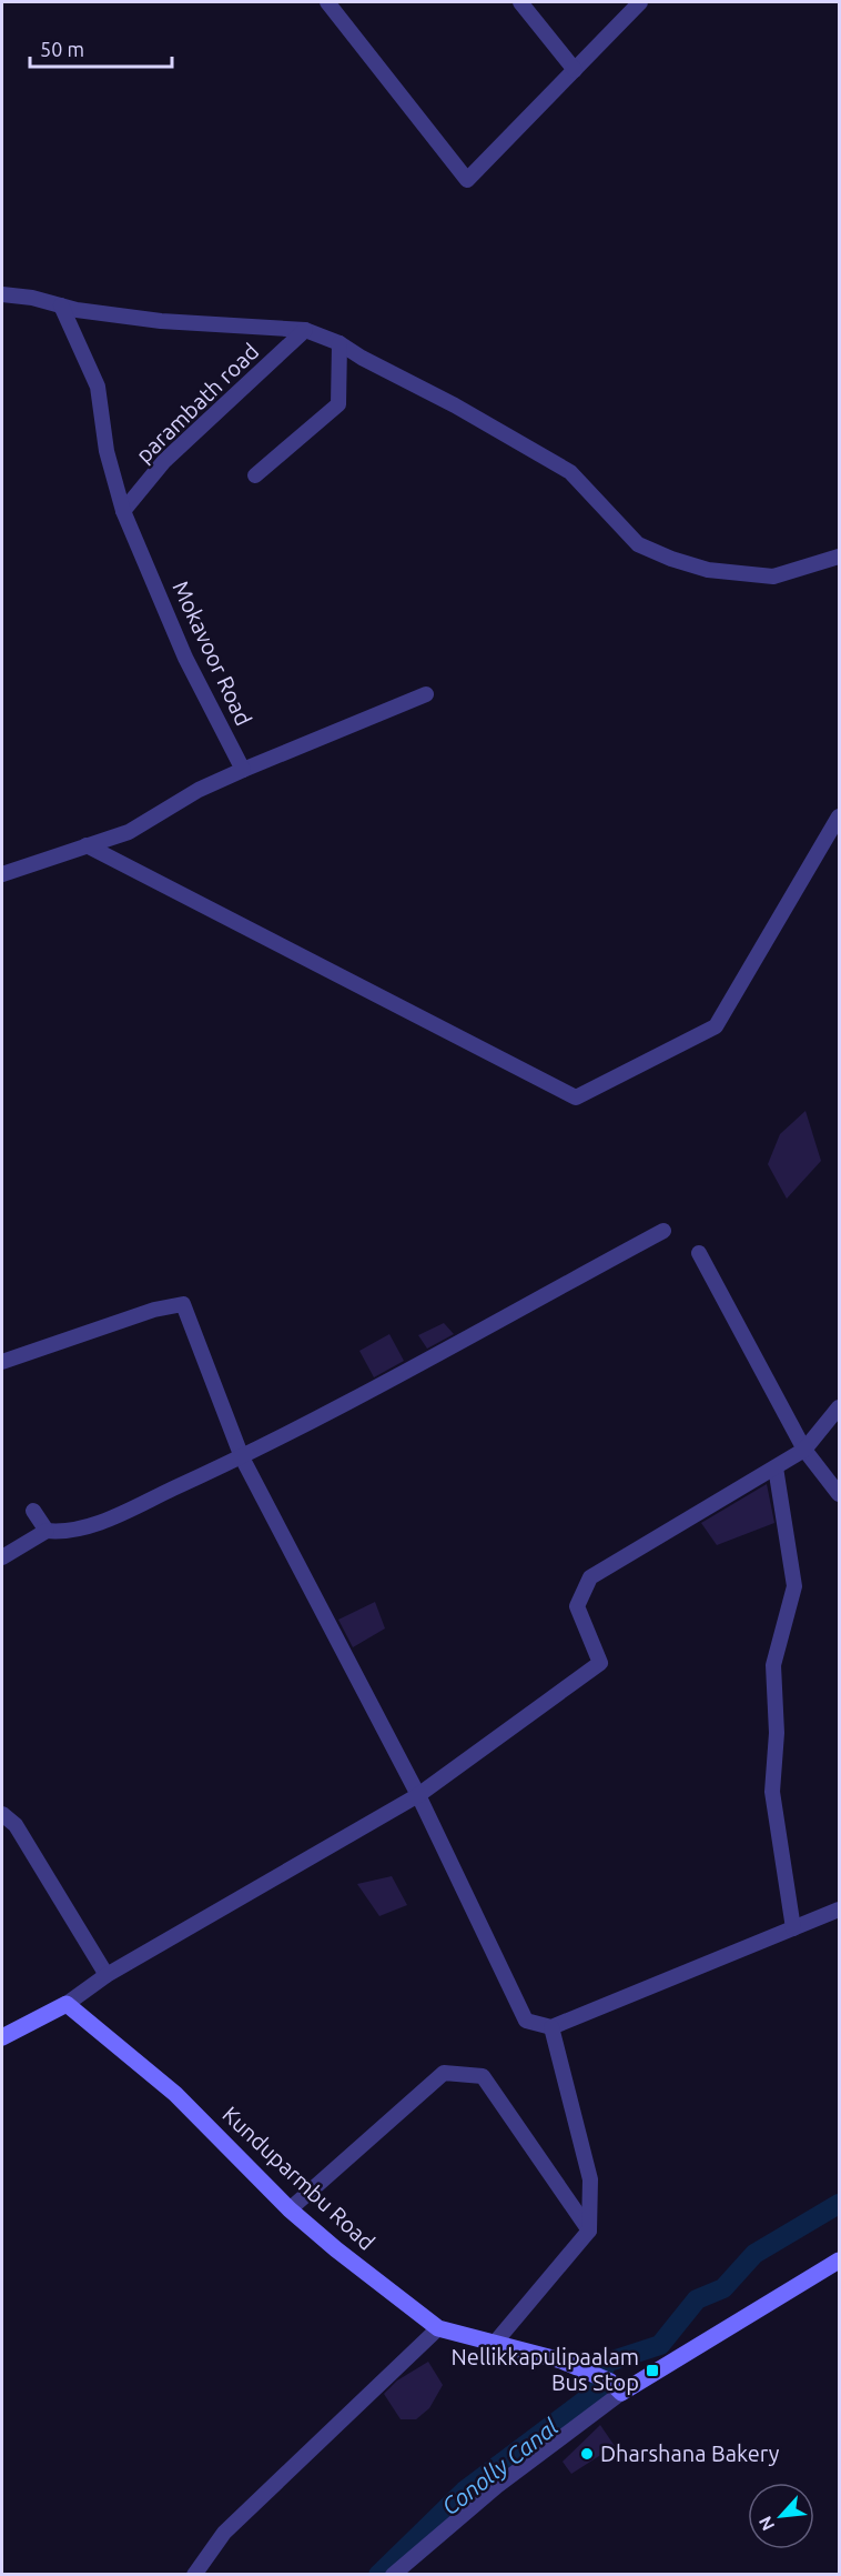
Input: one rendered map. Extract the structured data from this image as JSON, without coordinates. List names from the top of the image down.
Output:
{
  "streets": {
    "main road": ["Kunduparmbu Road"],
    "street": ["parambath road", "Mokavoor Road"]
  },
  "crossings": [
    ["parambath road", "Mokavoor Road"]
  ],
  "water": ["Conolly Canal"],
  "places": {
    "transit": ["Nellikkapulipaalam Bus Stop"],
    "other": ["Dharshana Bakery"]
  },
  "scale_bar": "50 m",
  "north": "bottom left"
}
